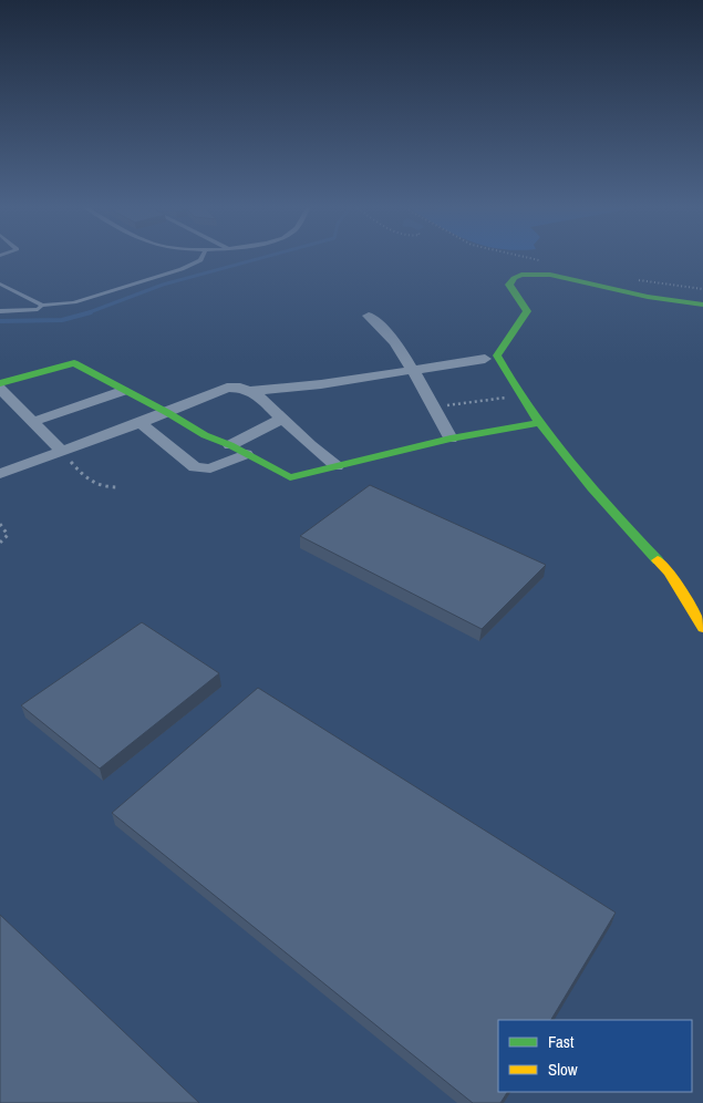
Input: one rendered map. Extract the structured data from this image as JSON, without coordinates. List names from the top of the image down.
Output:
{
  "legend": ["Fast", "Slow"]
}
